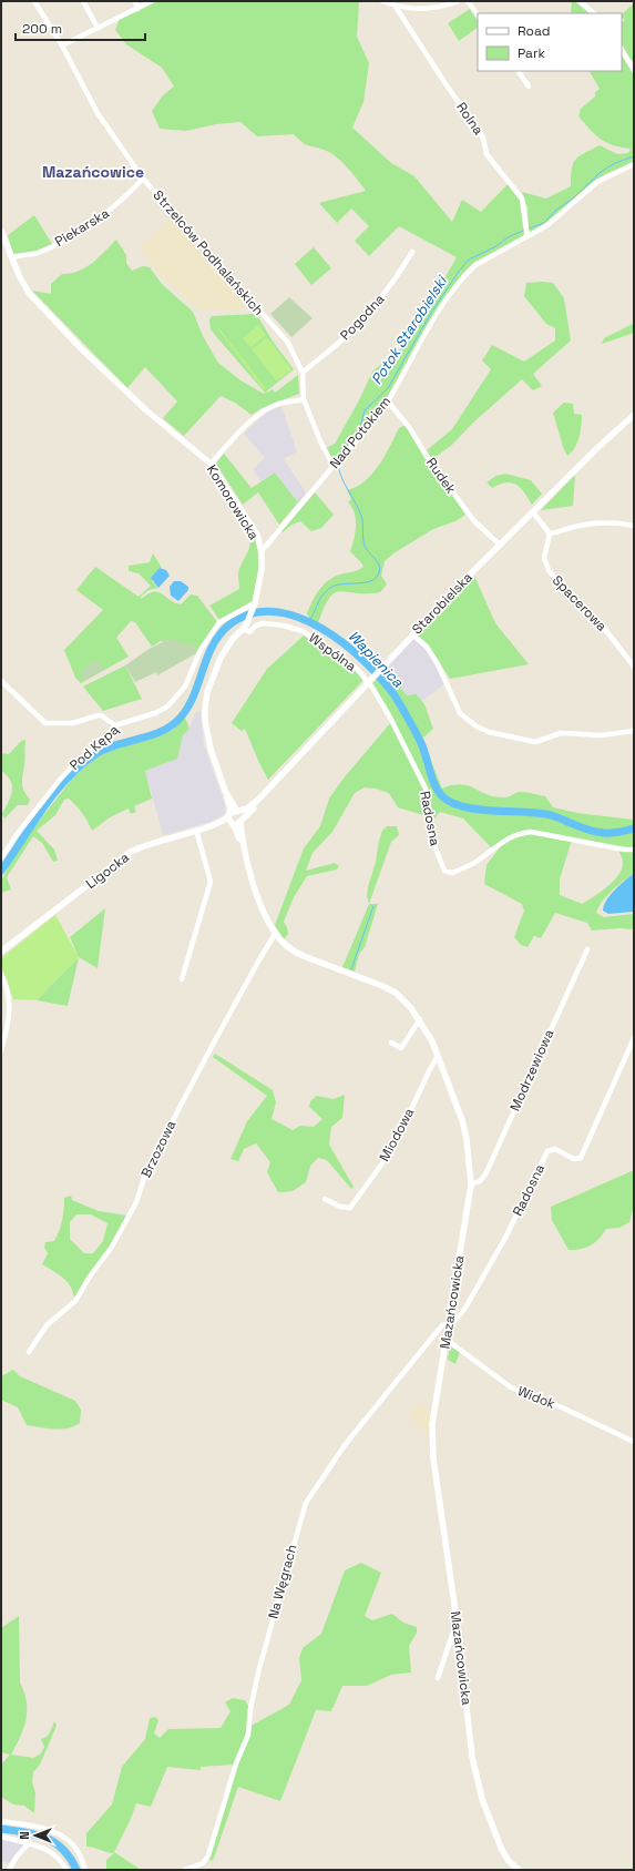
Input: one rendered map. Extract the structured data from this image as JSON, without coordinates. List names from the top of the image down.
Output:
{
  "streets": {
    "street": [
      "Rolna",
      "Piekarska",
      "Strzelców Podhalańskich",
      "Pogodna",
      "Nad Potokiem",
      "Rudek",
      "Komorowicka",
      "Starobielska",
      "Spacerowa",
      "Wspólna",
      "Pod Kępą",
      "Radosna",
      "Ligocka",
      "Modrzewiowa",
      "Miodowa",
      "Brzozowa",
      "Mazańcowicka",
      "Widok",
      "Na Węgrach"
    ]
  },
  "crossings": [
    ["Rolna", "Nad Potokiem"],
    ["Piekarska", "Strzelców Podhalańskich"],
    ["Piekarska", "Komorowicka"],
    ["Strzelców Podhalańskich", "Pogodna"],
    ["Strzelców Podhalańskich", "Nad Potokiem"],
    ["Nad Potokiem", "Rudek"],
    ["Nad Potokiem", "Komorowicka"],
    ["Rudek", "Starobielska"],
    ["Komorowicka", "Wspólna"],
    ["Komorowicka", "Pod Kępą"],
    ["Komorowicka", "Ligocka"],
    ["Komorowicka", "Mazańcowicka"],
    ["Starobielska", "Wspólna"],
    ["Starobielska", "Radosna"],
    ["Starobielska", "Ligocka"],
    ["Wspólna", "Radosna"],
    ["Radosna", "Mazańcowicka"],
    ["Radosna", "Na Węgrach"],
    ["Ligocka", "Mazańcowicka"],
    ["Modrzewiowa", "Mazańcowicka"],
    ["Miodowa", "Mazańcowicka"],
    ["Brzozowa", "Mazańcowicka"],
    ["Mazańcowicka", "Widok"],
    ["Mazańcowicka", "Na Węgrach"]
  ],
  "districts": ["Mazańcowice"],
  "water": ["Potok Starobielski", "Wapienica"],
  "legend": ["Road", "Park"],
  "scale_bar": "200 m",
  "north": "left"
}
